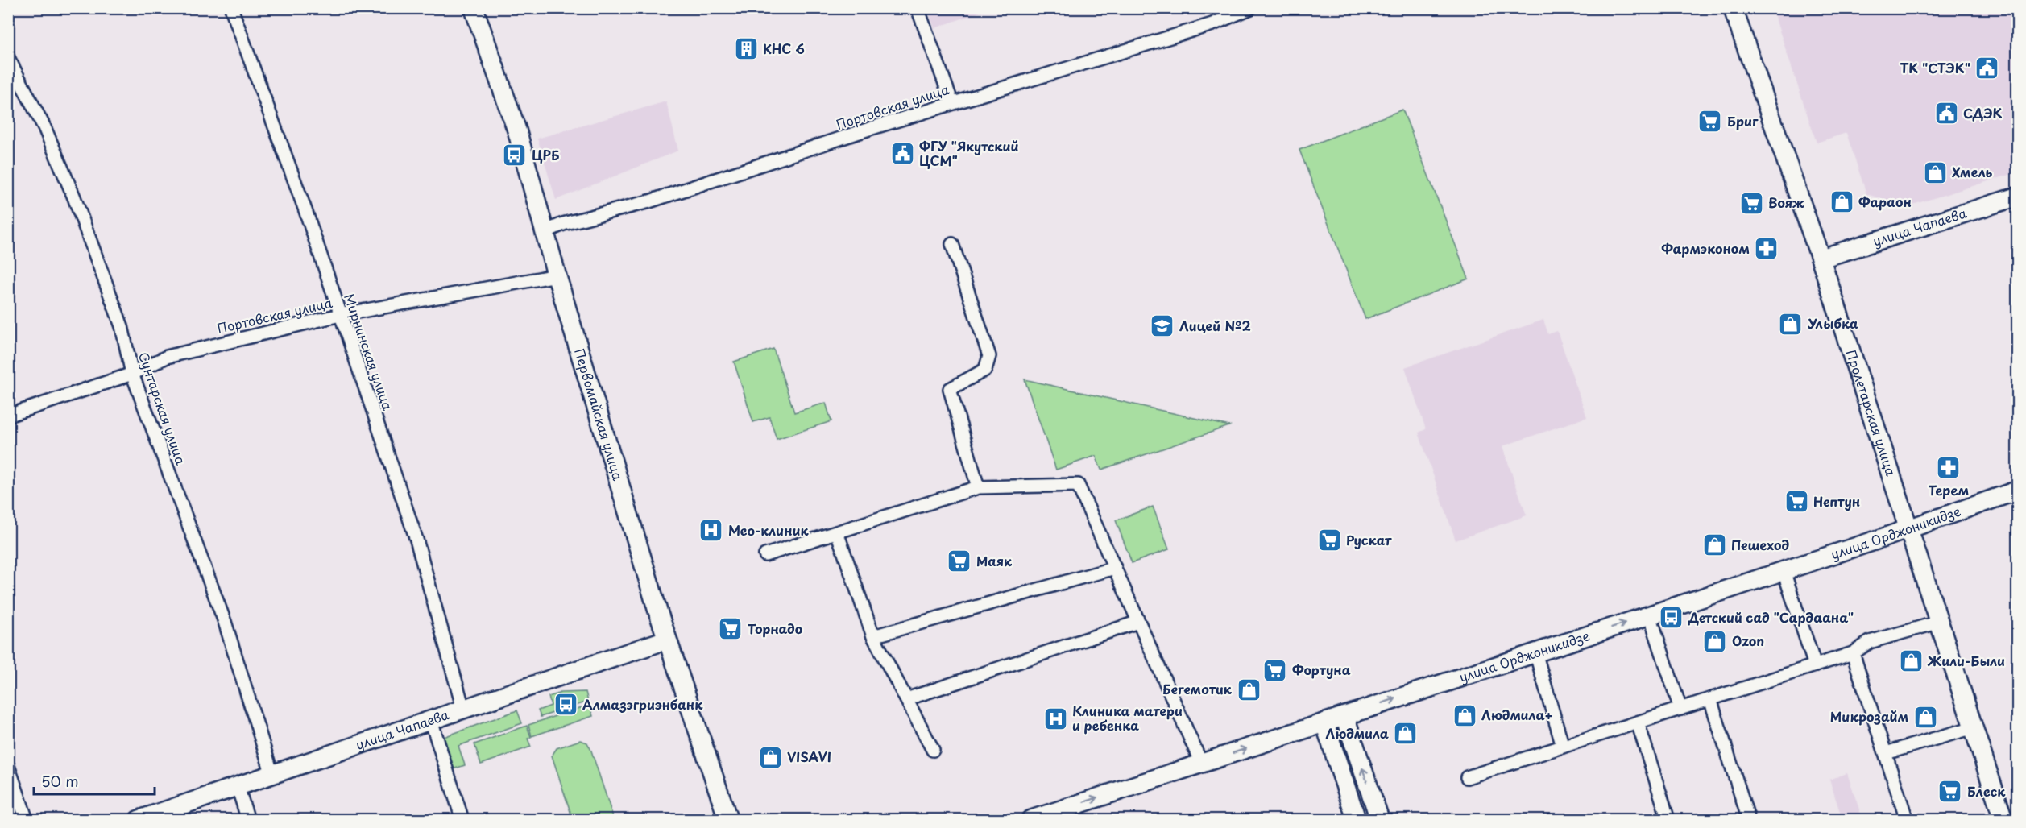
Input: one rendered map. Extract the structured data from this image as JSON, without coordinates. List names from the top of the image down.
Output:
{
  "streets": {
    "main road": [
      "улица Чапаева",
      "Пролетарская улица",
      "Первомайская улица",
      "улица Орджоникидзе"
    ],
    "street": ["Портовская улица", "Мирнинская улица", "Сунтарская улица"]
  },
  "crossings": [
    ["Портовская улица", "Мирнинская улица"],
    ["Портовская улица", "Сунтарская улица"],
    ["Портовская улица", "Первомайская улица"],
    ["улица Чапаева", "Мирнинская улица"],
    ["улица Чапаева", "Сунтарская улица"],
    ["улица Чапаева", "Пролетарская улица"],
    ["улица Чапаева", "Первомайская улица"],
    ["Пролетарская улица", "улица Орджоникидзе"]
  ],
  "one_way": ["улица Орджоникидзе"],
  "places": {
    "building": ["КНС 6"],
    "public building": ["ТК \"СТЭК\"", "СДЭК", "ФГУ \"Якутский ЦСМ\""],
    "supermarket": [
      "Бриг",
      "Вояж",
      "Нептун",
      "Рускат",
      "Маяк",
      "Торнадо",
      "Фортуна",
      "Блеск"
    ],
    "bus stop": ["ЦРБ", "Детский сад \"Сардаана\"", "Алмазэгриэнбанк"],
    "shop": [
      "Хмель",
      "Фараон",
      "Улыбка",
      "Пешеход",
      "Ozon",
      "Жили-Были",
      "Бегемотик",
      "Людмила+",
      "Микрозайм",
      "Людмила",
      "VISAVI"
    ],
    "pharmacy": ["Фармэконом", "Терем"],
    "school or university": ["Лицей №2"],
    "hospital": ["Мео-клиник", "Клиника матери и ребенка"]
  },
  "scale_bar": "50 m"
}
